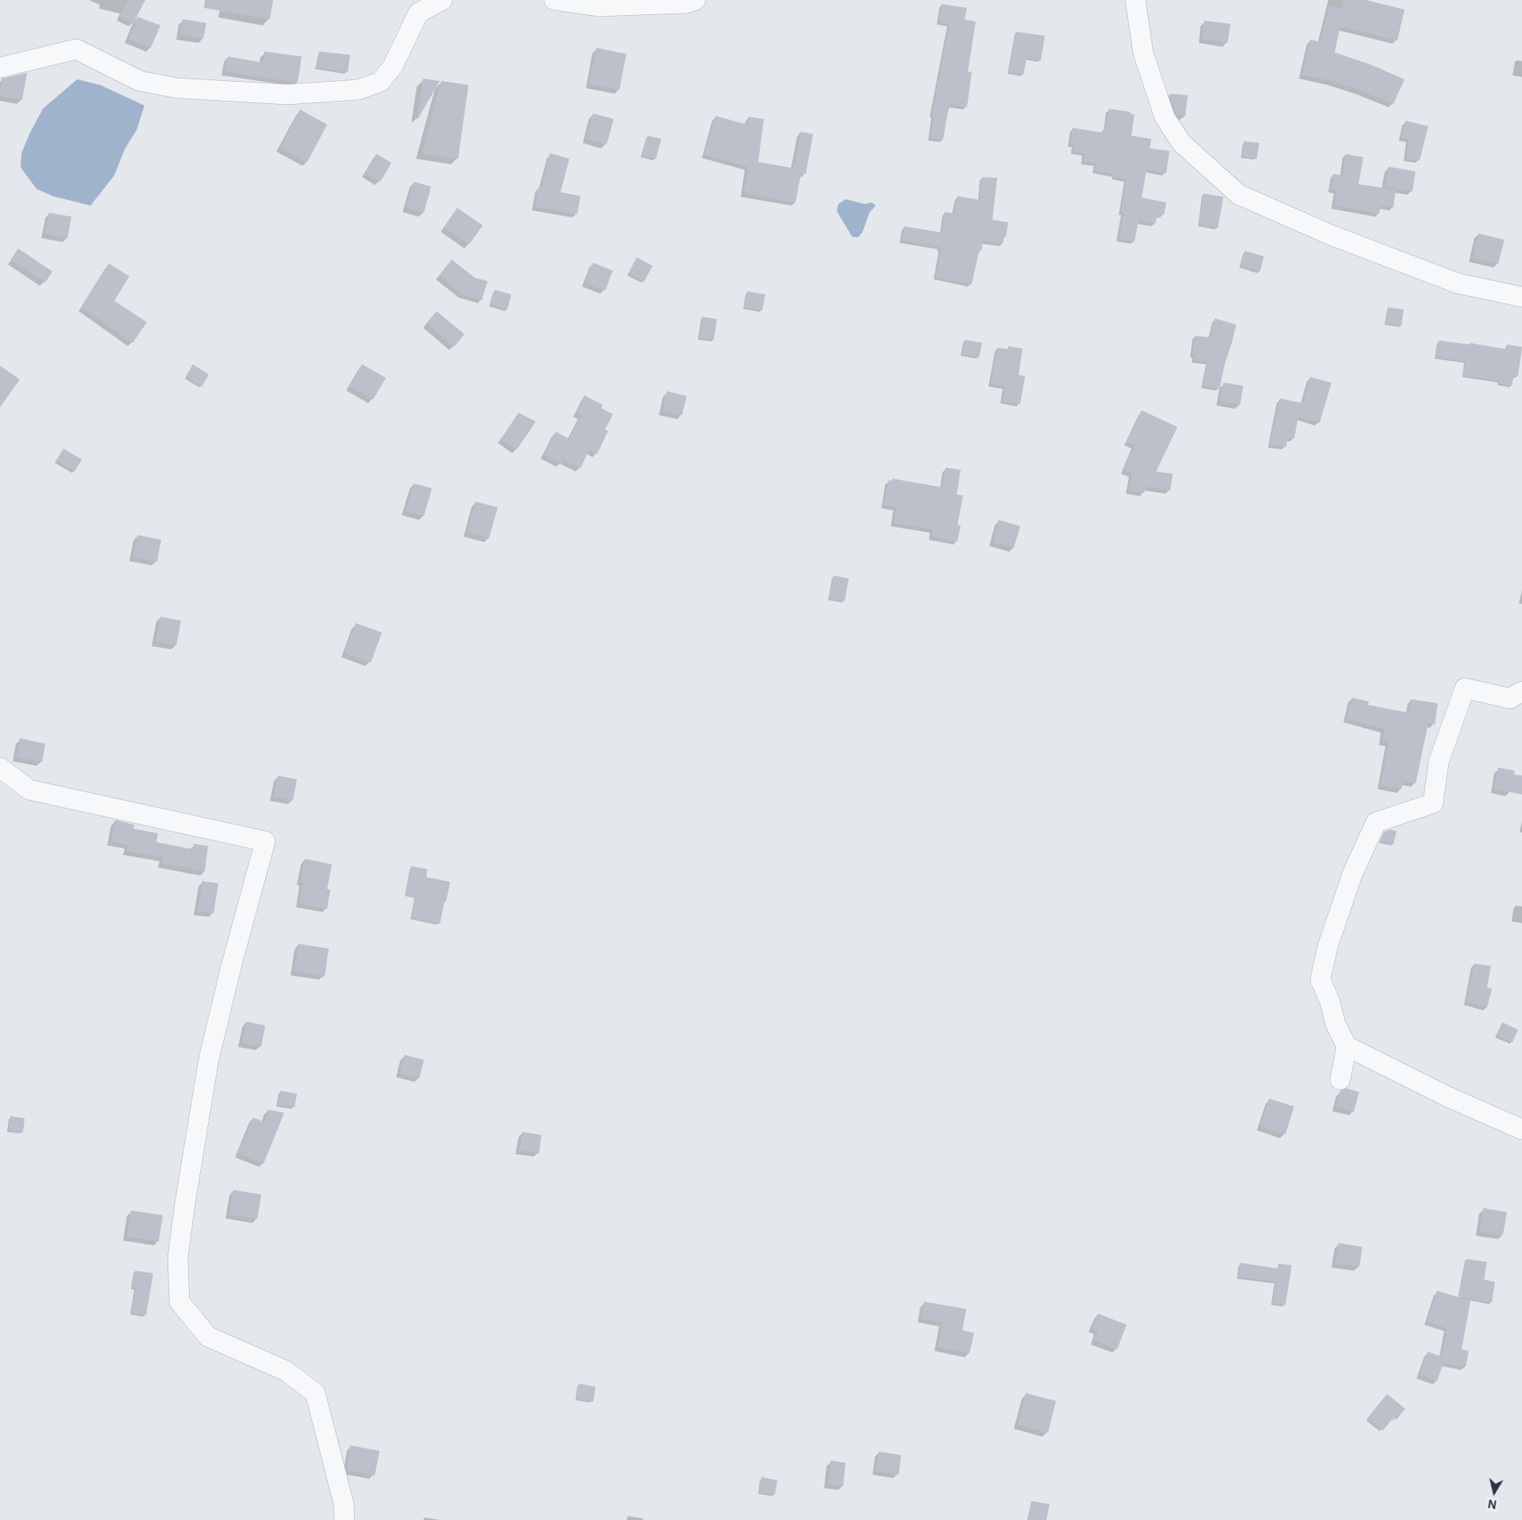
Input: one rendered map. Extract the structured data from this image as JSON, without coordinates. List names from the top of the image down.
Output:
{
  "north": "bottom"
}
